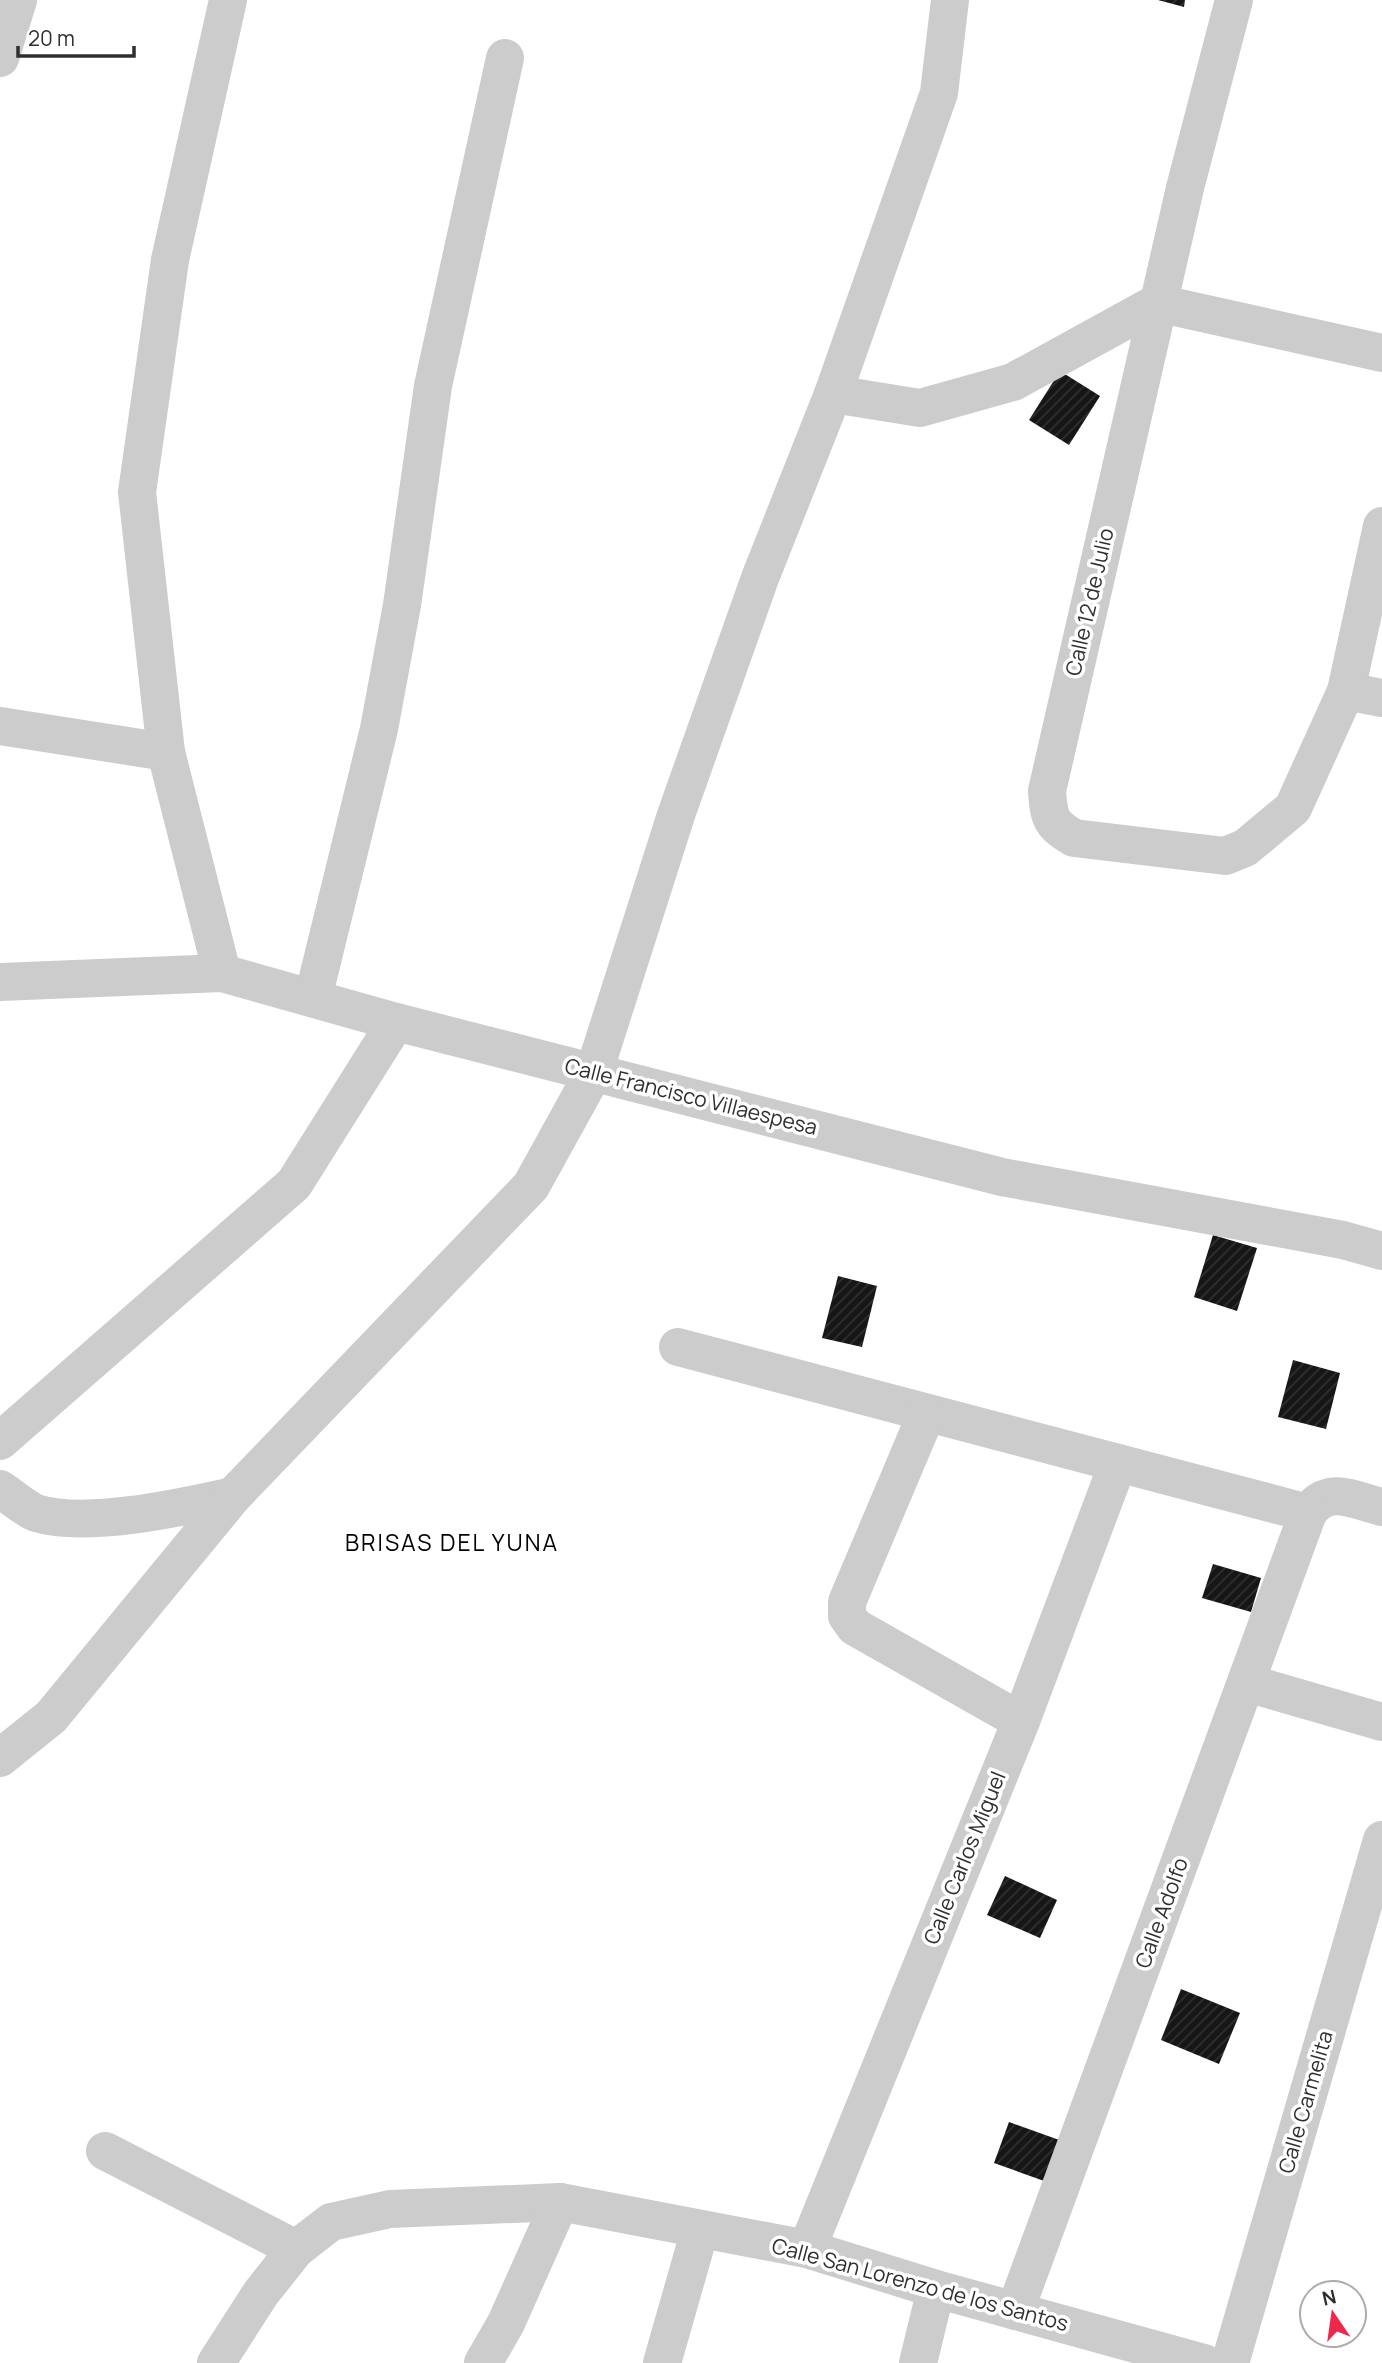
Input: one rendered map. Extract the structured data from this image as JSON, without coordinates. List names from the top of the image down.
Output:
{
  "streets": {
    "street": [
      "Calle 12 de Julio",
      "Calle Francisco Villaespesa",
      "Calle Carlos Miguel",
      "Calle Adolfo",
      "Calle Carmelita",
      "Calle San Lorenzo de los Santos"
    ]
  },
  "crossings": [
    ["Calle Carlos Miguel", "Calle San Lorenzo de los Santos"],
    ["Calle Adolfo", "Calle San Lorenzo de los Santos"]
  ],
  "districts": ["BRISAS DEL YUNA"],
  "scale_bar": "20 m",
  "north": "top"
}
